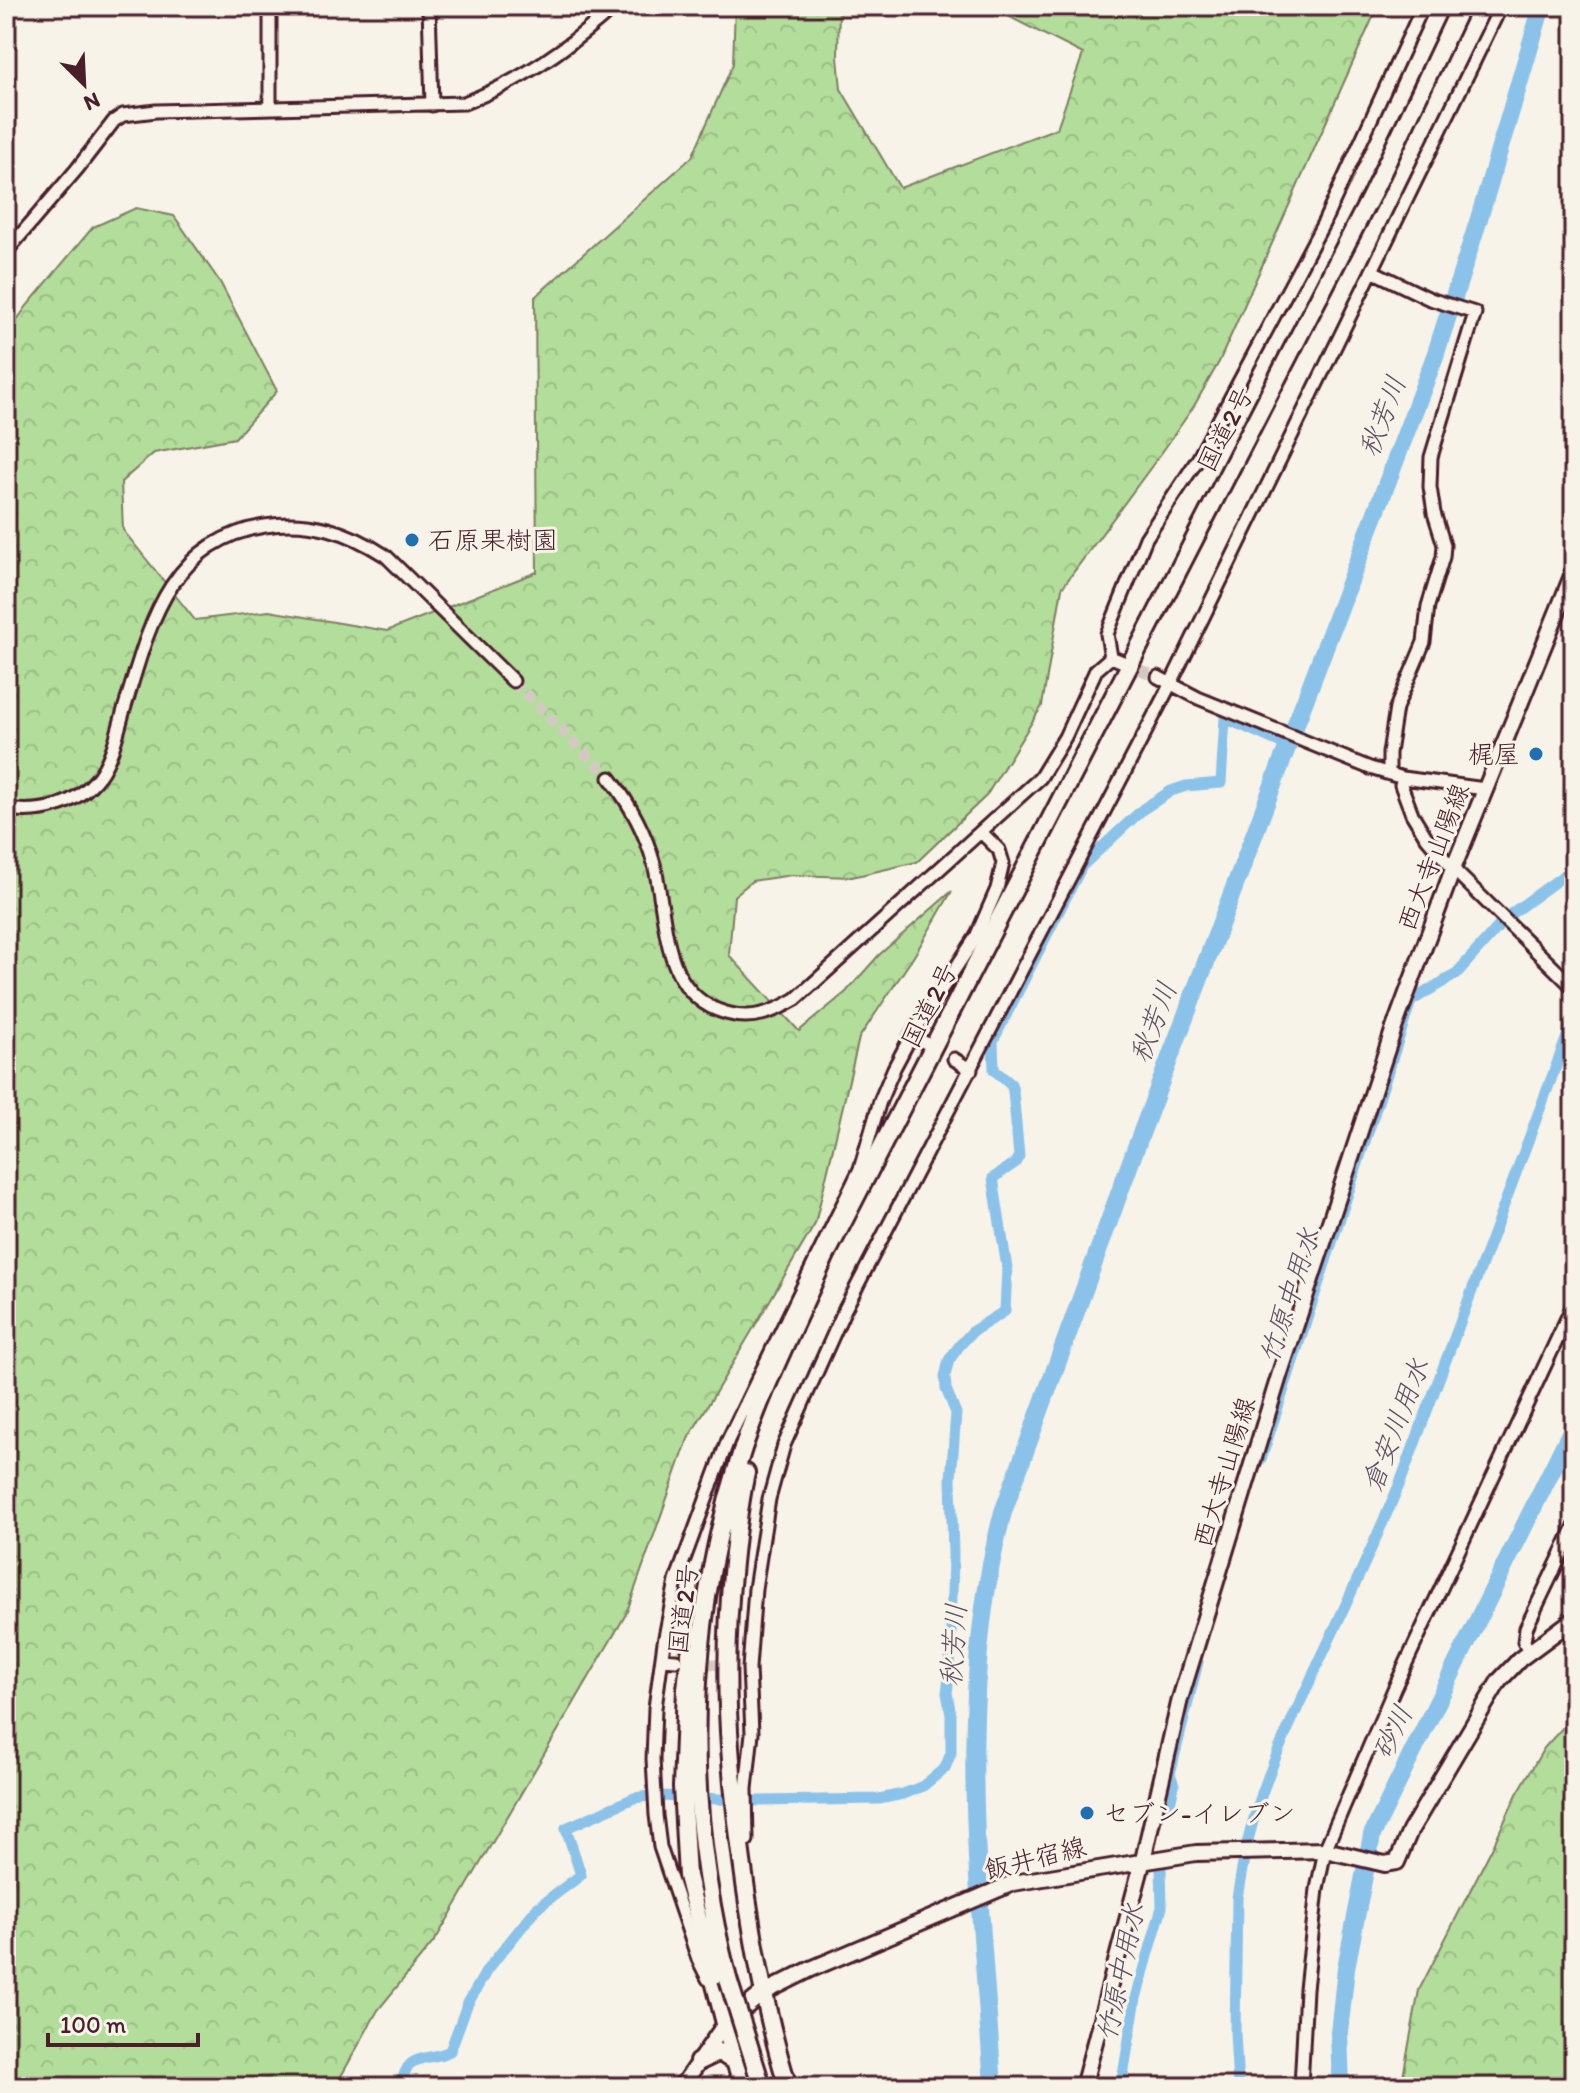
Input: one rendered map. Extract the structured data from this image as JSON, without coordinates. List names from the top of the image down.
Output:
{
  "streets": {
    "highway": ["国道2号"],
    "main road": ["西大寺山陽線", "飯井宿線"]
  },
  "crossings": [
    ["西大寺山陽線", "飯井宿線"]
  ],
  "water": [
    "秋芳川",
    "竹原中用水",
    "倉安川用水",
    "砂川"
  ],
  "places": ["石原果樹園", "梶屋", "セブン-イレブン"],
  "scale_bar": "100 m",
  "north": "bottom right"
}
